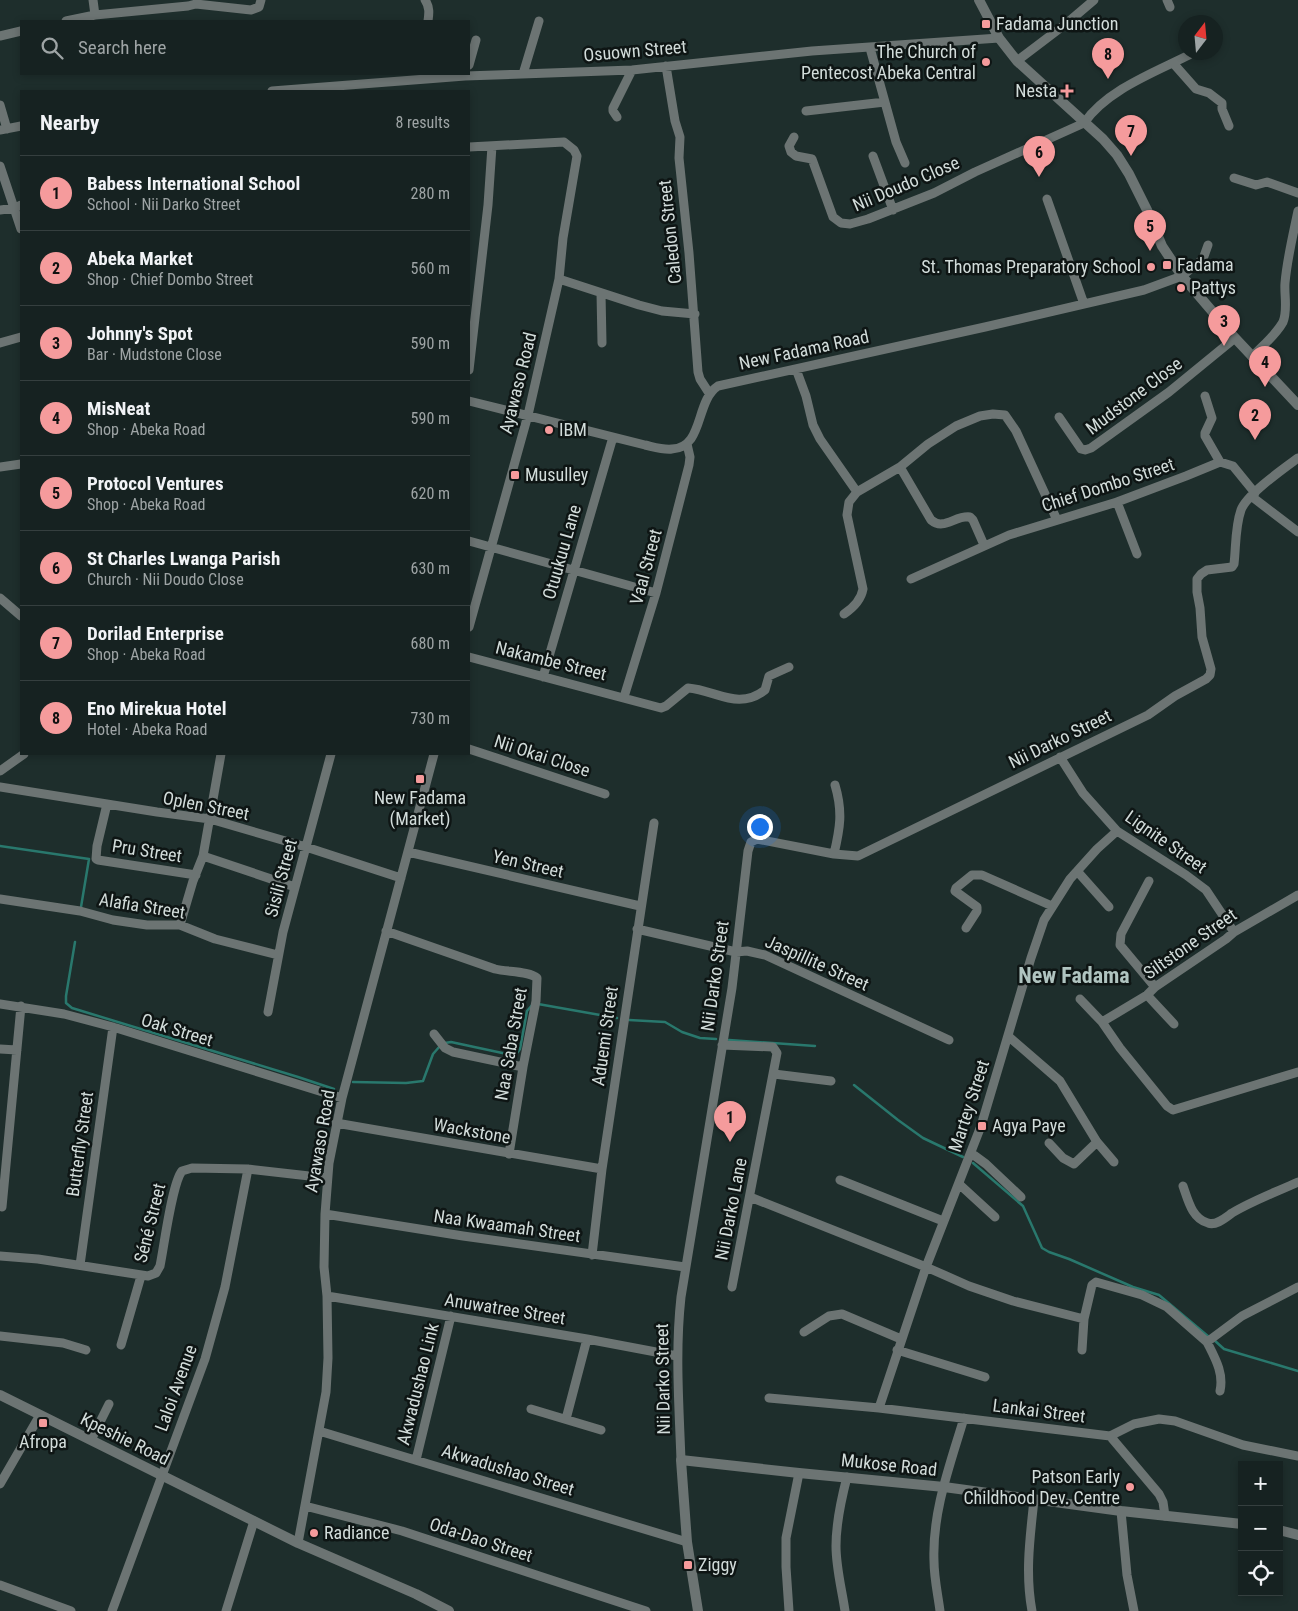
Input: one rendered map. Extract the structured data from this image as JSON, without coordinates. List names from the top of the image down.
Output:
{
  "streets": {
    "street": [
      "Osuown Street",
      "Nii Doudo Close",
      "Caledon Street",
      "New Fadama Road",
      "Ayawaso Road",
      "Mudstone Close",
      "Chief Dombo Street",
      "Otuukuu Lane",
      "Vaal Street",
      "Nakambe Street",
      "Nii Darko Street",
      "Nii Okai Close",
      "Oplen Street",
      "Lignite Street",
      "Pru Street",
      "Yen Street",
      "Sisili Street",
      "Alafia Street",
      "Siltstone Street",
      "Jaspillite Street",
      "Oak Street",
      "Aduemi Street",
      "Naa Saba Street",
      "Martey Street",
      "Wackstone",
      "Butterfly Street",
      "Nii Darko Lane",
      "Séné Street",
      "Naa Kwaamah Street",
      "Anuwatree Street",
      "Akwadushao Link",
      "Laloi Avenue",
      "Lankai Street",
      "Kpeshie Road",
      "Mukose Road",
      "Akwadushao Street",
      "Oda-Dao Street"
    ]
  },
  "crossings": [
    ["Osuown Street", "Caledon Street"],
    ["Caledon Street", "New Fadama Road"],
    ["Ayawaso Road", "Oplen Street"],
    ["Ayawaso Road", "Yen Street"],
    ["Ayawaso Road", "Oak Street"],
    ["Ayawaso Road", "Naa Saba Street"],
    ["Ayawaso Road", "Wackstone"],
    ["Ayawaso Road", "Séné Street"],
    ["Ayawaso Road", "Naa Kwaamah Street"],
    ["Ayawaso Road", "Anuwatree Street"],
    ["Ayawaso Road", "Kpeshie Road"],
    ["Ayawaso Road", "Akwadushao Street"],
    ["Ayawaso Road", "Oda-Dao Street"],
    ["Otuukuu Lane", "Nakambe Street"],
    ["Vaal Street", "Nakambe Street"],
    ["Nii Darko Street", "Lignite Street"],
    ["Nii Darko Street", "Jaspillite Street"],
    ["Nii Darko Street", "Nii Darko Lane"],
    ["Nii Darko Street", "Naa Kwaamah Street"],
    ["Nii Darko Street", "Anuwatree Street"],
    ["Nii Darko Street", "Mukose Road"],
    ["Nii Darko Street", "Akwadushao Street"],
    ["Oplen Street", "Pru Street"],
    ["Oplen Street", "Sisili Street"],
    ["Lignite Street", "Siltstone Street"],
    ["Lignite Street", "Martey Street"],
    ["Yen Street", "Aduemi Street"],
    ["Sisili Street", "Alafia Street"],
    ["Jaspillite Street", "Aduemi Street"],
    ["Oak Street", "Butterfly Street"],
    ["Aduemi Street", "Wackstone"],
    ["Aduemi Street", "Naa Kwaamah Street"],
    ["Naa Saba Street", "Wackstone"],
    ["Martey Street", "Lankai Street"],
    ["Butterfly Street", "Séné Street"],
    ["Séné Street", "Laloi Avenue"],
    ["Anuwatree Street", "Akwadushao Link"],
    ["Akwadushao Link", "Akwadushao Street"],
    ["Laloi Avenue", "Kpeshie Road"]
  ],
  "districts": ["New Fadama"],
  "places": {
    "transit": [
      "Fadama Junction",
      "Fadama",
      "Musulley",
      "New Fadama (Market)",
      "Agya Paye",
      "Afropa",
      "Ziggy"
    ],
    "other": [
      "The Church of Pentecost Abeka Central",
      "St. Thomas Preparatory School",
      "Pattys",
      "IBM",
      "Patson Early Childhood Dev. Centre",
      "Radiance"
    ],
    "health": ["Nesta"]
  },
  "north": "top",
  "page": {
    "search": "Search here",
    "pins": [
      "8",
      "7",
      "6",
      "5",
      "3",
      "4",
      "2",
      "1"
    ],
    "heading": ["Nearby", "8 results"],
    "list": [
      {
        "mark": "1",
        "name": "Babess International School",
        "note": "School · Nii Darko Street",
        "value": "280 m"
      },
      {
        "mark": "2",
        "name": "Abeka Market",
        "note": "Shop · Chief Dombo Street",
        "value": "560 m"
      },
      {
        "mark": "3",
        "name": "Johnny's Spot",
        "note": "Bar · Mudstone Close",
        "value": "590 m"
      },
      {
        "mark": "4",
        "name": "MisNeat",
        "note": "Shop · Abeka Road",
        "value": "590 m"
      },
      {
        "mark": "5",
        "name": "Protocol Ventures",
        "note": "Shop · Abeka Road",
        "value": "620 m"
      },
      {
        "mark": "6",
        "name": "St Charles Lwanga Parish",
        "note": "Church · Nii Doudo Close",
        "value": "630 m"
      },
      {
        "mark": "7",
        "name": "Dorilad Enterprise",
        "note": "Shop · Abeka Road",
        "value": "680 m"
      },
      {
        "mark": "8",
        "name": "Eno Mirekua Hotel",
        "note": "Hotel · Abeka Road",
        "value": "730 m"
      }
    ],
    "map_buttons": ["+", "−"]
  }
}
